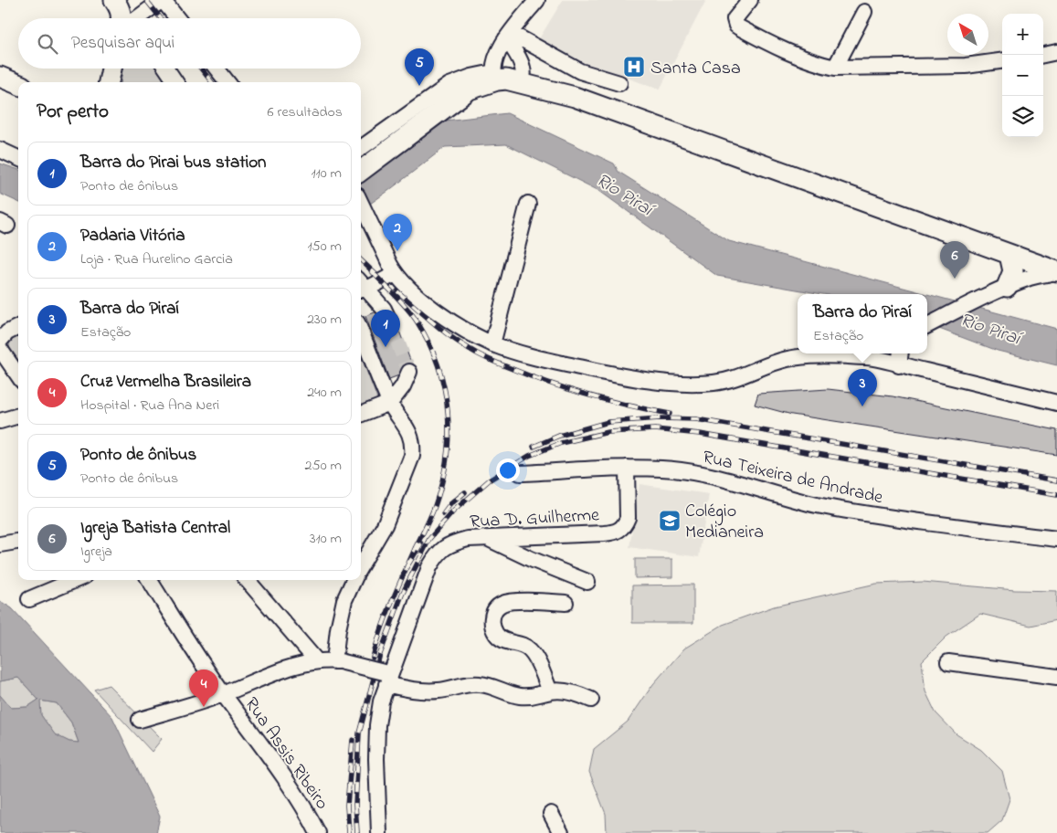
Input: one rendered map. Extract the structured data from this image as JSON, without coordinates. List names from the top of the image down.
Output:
{
  "streets": {
    "street": ["Rua Teixeira de Andrade", "Rua D. Guilherme", "Rua Assis Ribeiro"]
  },
  "crossings": [
    ["Rua Teixeira de Andrade", "Rua D. Guilherme"]
  ],
  "water": ["Rio Piraí"],
  "places": {
    "hospital": ["Santa Casa"],
    "school or university": ["Colégio Medianeira"]
  },
  "north": "top left",
  "page": {
    "map_buttons": ["+", "−"],
    "search": "Pesquisar aqui",
    "pins": [
      "5",
      "2",
      "6",
      "1",
      "3",
      "4"
    ],
    "heading": ["Por perto", "6 resultados"],
    "list": [
      {
        "mark": "1",
        "name": "Barra do Pirai bus station",
        "note": "Ponto de ônibus",
        "value": "110 m"
      },
      {
        "mark": "2",
        "name": "Padaria Vitória",
        "note": "Loja · Rua Aurelino Garcia",
        "value": "150 m"
      },
      {
        "mark": "3",
        "name": "Barra do Piraí",
        "note": "Estação",
        "value": "230 m"
      },
      {
        "mark": "4",
        "name": "Cruz Vermelha Brasileira",
        "note": "Hospital · Rua Ana Neri",
        "value": "240 m"
      },
      {
        "mark": "5",
        "name": "Ponto de ônibus",
        "note": "Ponto de ônibus",
        "value": "250 m"
      },
      {
        "mark": "6",
        "name": "Igreja Batista Central",
        "note": "Igreja",
        "value": "310 m"
      }
    ],
    "popup": ["Barra do Piraí", "Estação"]
  }
}
